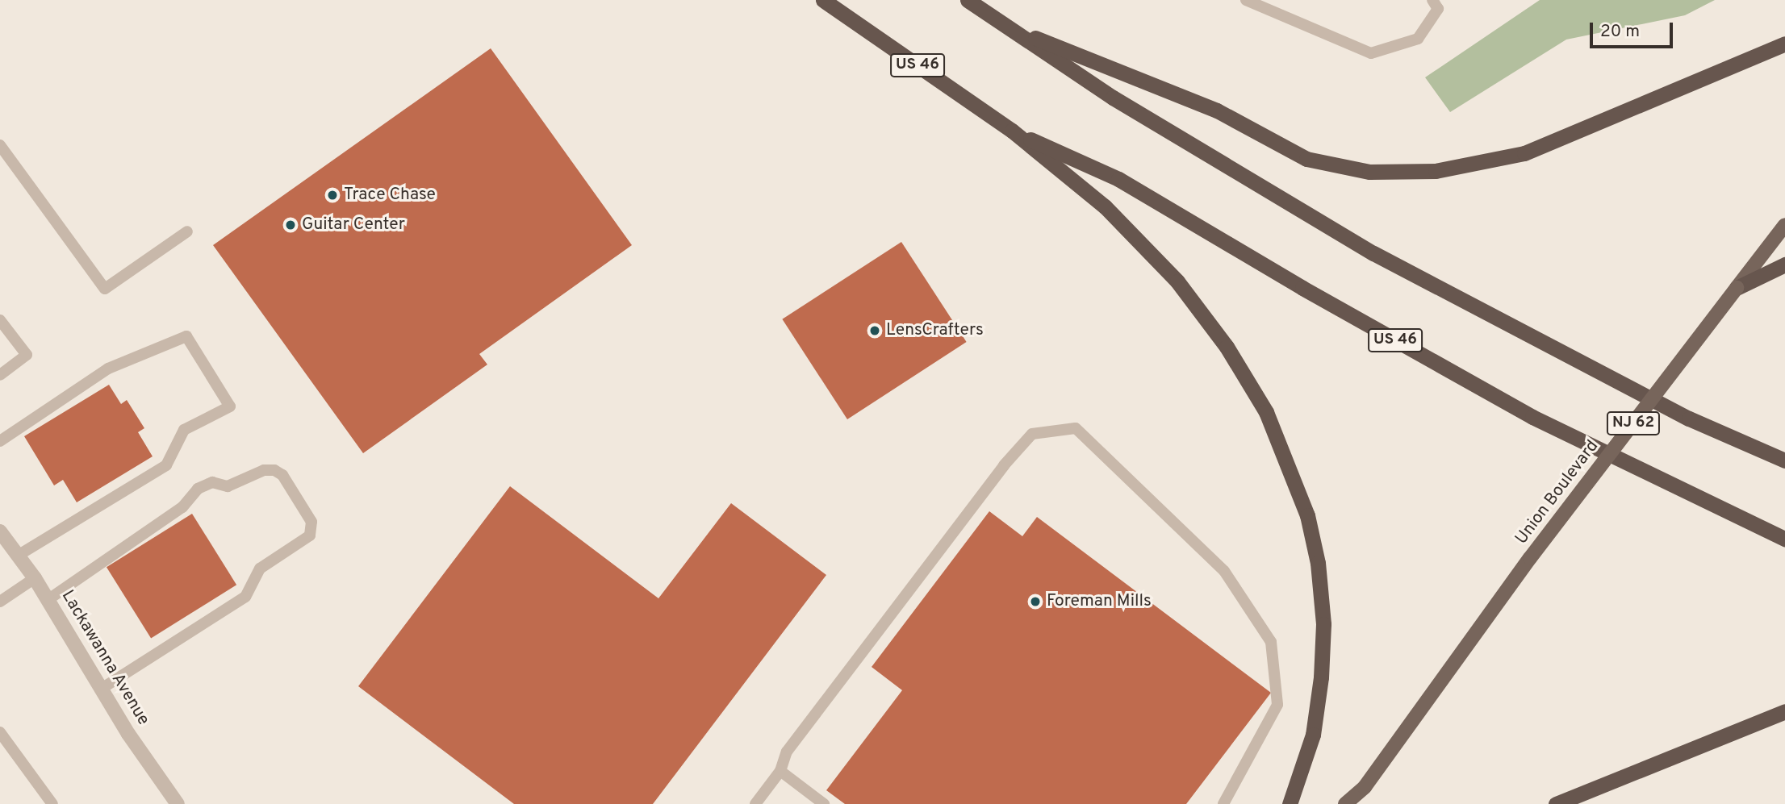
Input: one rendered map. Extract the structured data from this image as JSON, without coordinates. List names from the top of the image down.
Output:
{
  "streets": {
    "highway": ["US 46"],
    "main road": ["NJ 62", "Union Boulevard"],
    "street": ["Lackawanna Avenue"]
  },
  "places": [
    "Trace Chase",
    "Guitar Center",
    "LensCrafters",
    "Foreman Mills"
  ],
  "scale_bar": "20 m"
}
